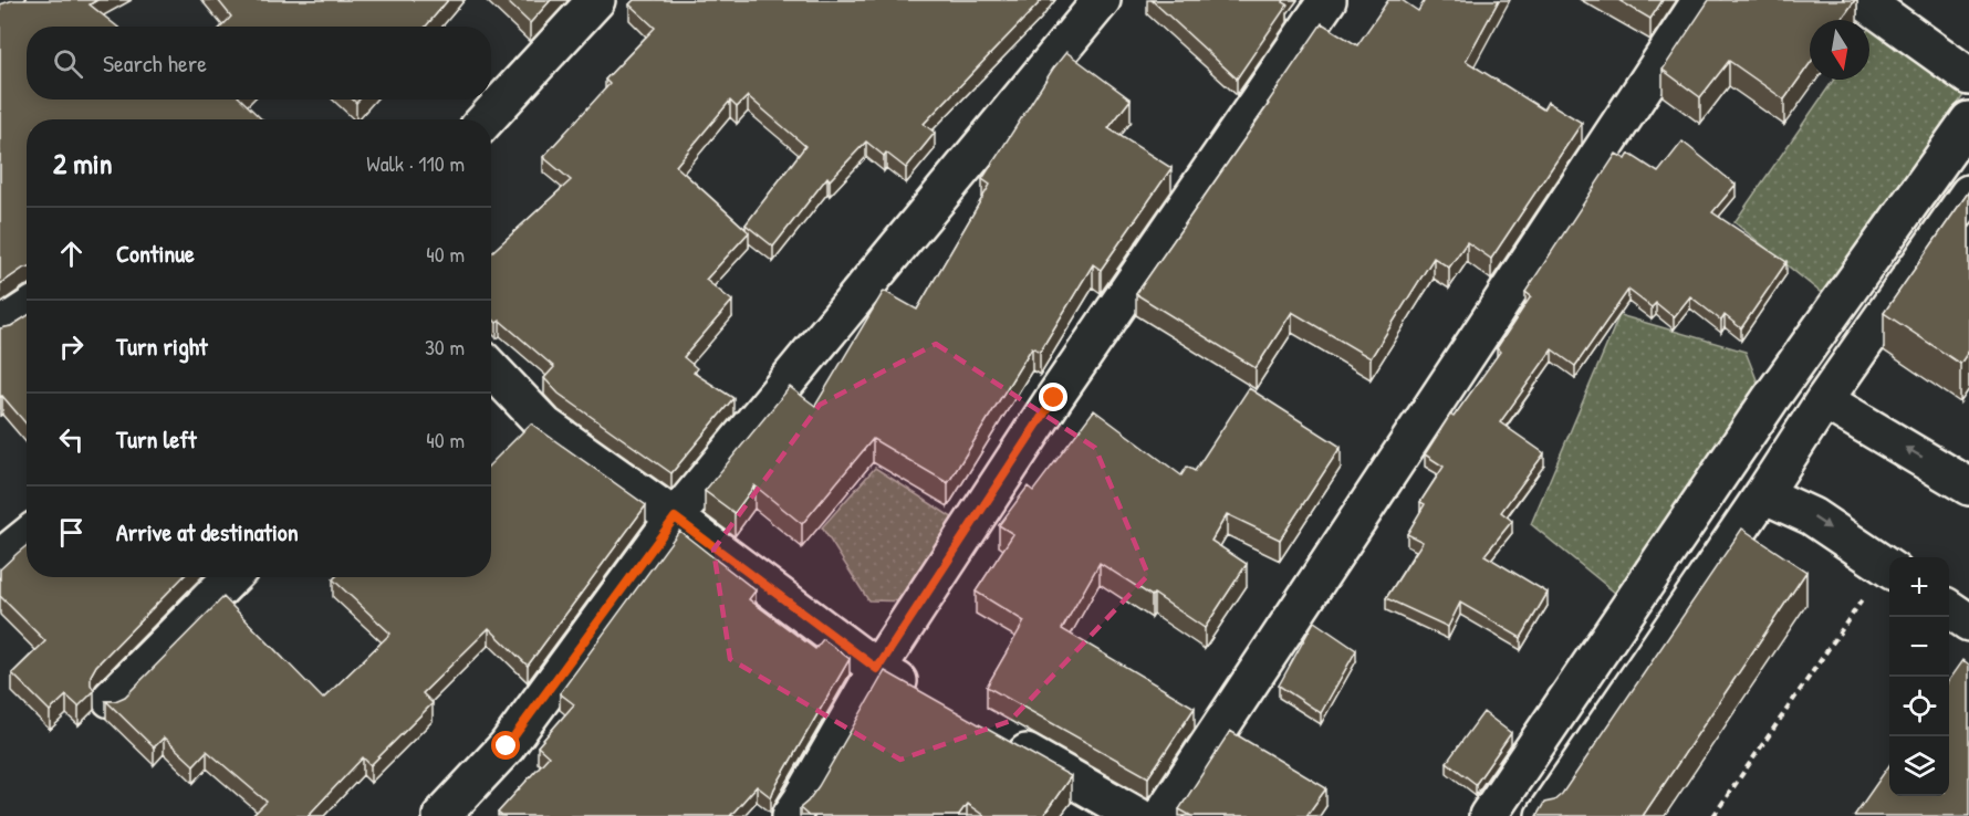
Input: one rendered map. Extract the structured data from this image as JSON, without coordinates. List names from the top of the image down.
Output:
{
  "north": "bottom",
  "page": {
    "search": "Search here",
    "heading": ["2 min", "Walk · 110 m"],
    "list": [
      ["Continue", "40 m"],
      ["Turn right", "30 m"],
      ["Turn left", "40 m"],
      "Arrive at destination"
    ],
    "map_buttons": ["+", "−"]
  }
}
